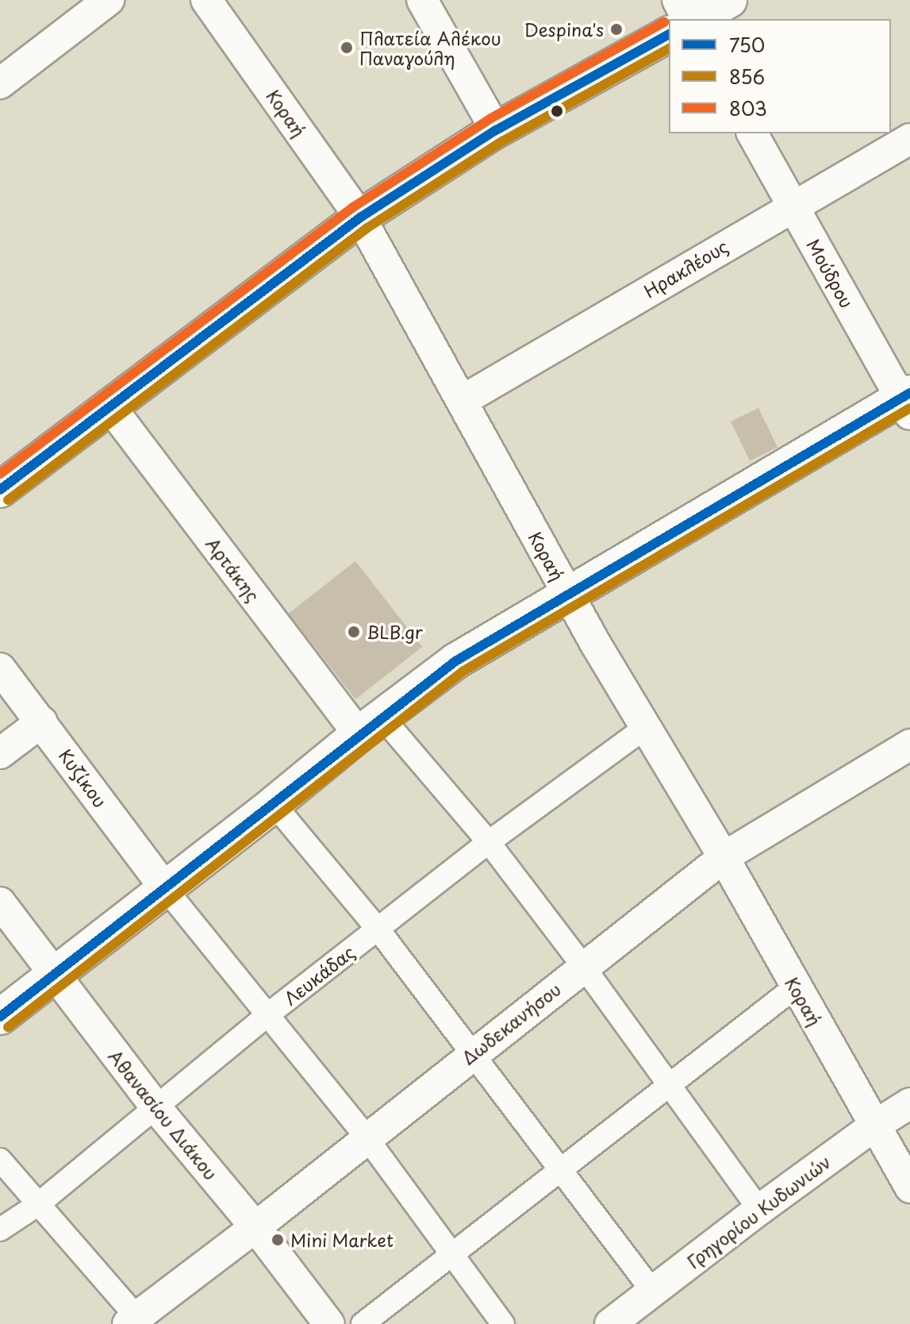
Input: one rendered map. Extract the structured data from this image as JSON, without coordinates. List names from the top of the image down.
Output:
{
  "streets": {
    "street": [
      "Κοραή",
      "Ηρακλέους",
      "Μούδρου",
      "Αρτάκης",
      "Κυζίκου",
      "Λευκάδας",
      "Δωδεκανήσου",
      "Αθανασίου Διάκου",
      "Γρηγορίου Κυδωνιών"
    ]
  },
  "crossings": [
    ["Κοραή", "Ηρακλέους"],
    ["Κοραή", "Λευκάδας"],
    ["Κοραή", "Δωδεκανήσου"],
    ["Κοραή", "Γρηγορίου Κυδωνιών"],
    ["Ηρακλέους", "Μούδρου"],
    ["Λευκάδας", "Αθανασίου Διάκου"],
    ["Δωδεκανήσου", "Αθανασίου Διάκου"]
  ],
  "places": [
    "Despina's",
    "Πλατεία Αλέκου Παναγούλη",
    "BLB.gr",
    "Mini Market"
  ],
  "lines": ["transit line 803", "transit line 750", "transit line 856"],
  "legend": ["750", "856", "803"]
}
